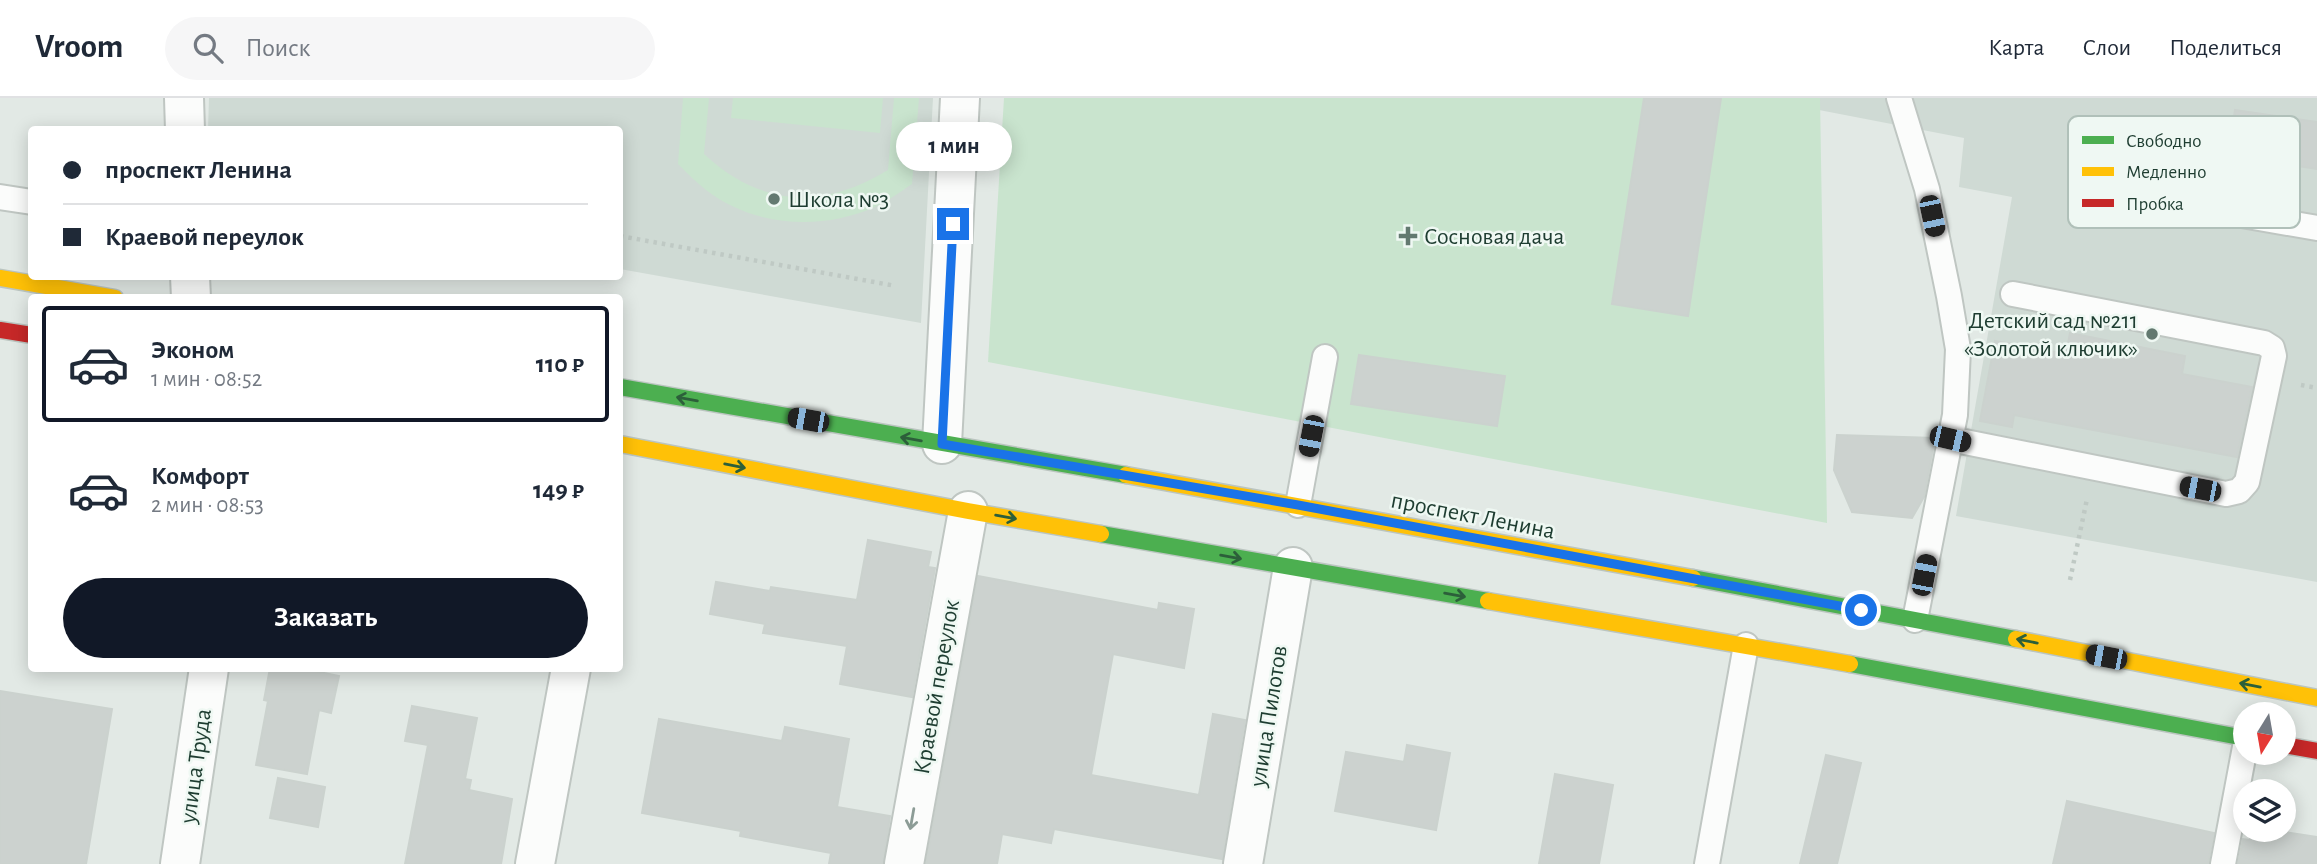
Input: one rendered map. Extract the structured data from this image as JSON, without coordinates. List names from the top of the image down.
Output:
{
  "streets": {
    "main road": ["проспект Ленина"],
    "street": ["Краевой переулок", "улица Пилотов", "улица Труда"]
  },
  "one_way": ["Краевой переулок"],
  "places": {
    "other": ["Школа №3", "Детский сад №211 «Золотой ключик»"],
    "health": ["Сосновая дача"]
  },
  "legend": ["Свободно", "Медленно", "Пробка"],
  "north": "bottom",
  "page": {
    "header": "Vroom",
    "search": "Поиск",
    "nav": ["Карта", "Слои", "Поделиться"],
    "bubble": "1 мин",
    "banner": ["проспект Ленина", "Краевой переулок"],
    "list": [
      {
        "name": "Эконом",
        "note": "1 мин · 08:52",
        "value": "110 ₽"
      },
      {
        "name": "Комфорт",
        "note": "2 мин · 08:53",
        "value": "149 ₽"
      }
    ],
    "buttons": "Заказать"
  }
}
